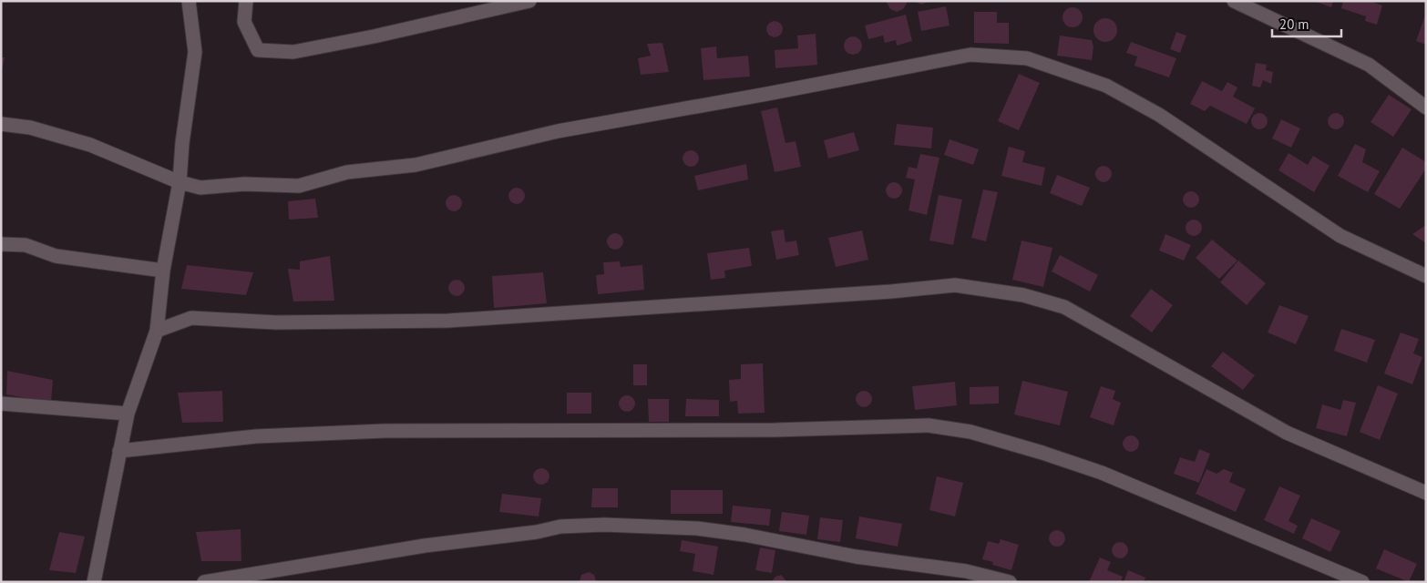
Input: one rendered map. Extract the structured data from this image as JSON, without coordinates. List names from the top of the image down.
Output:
{
  "scale_bar": "20 m"
}
